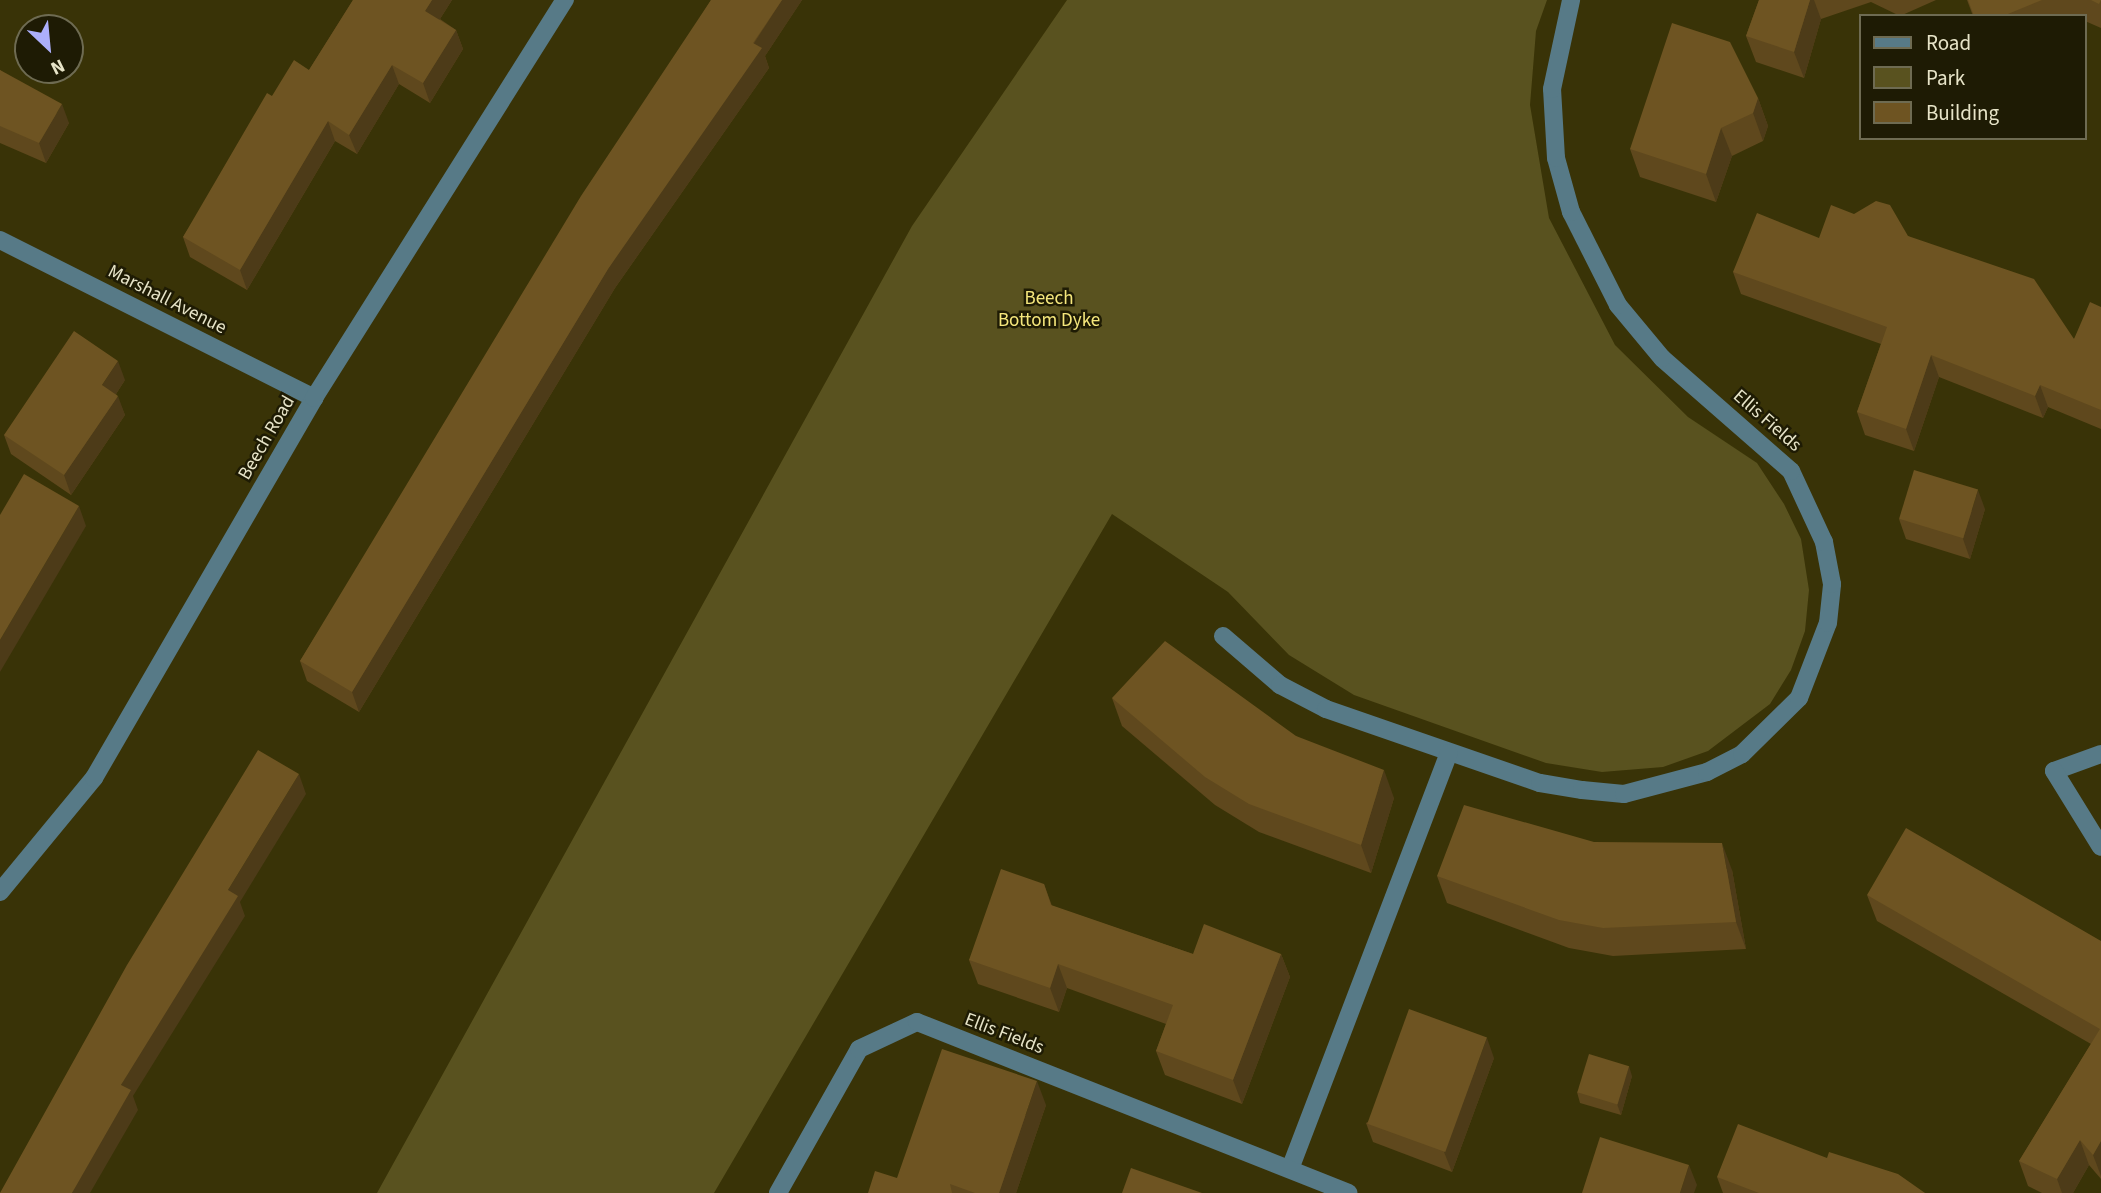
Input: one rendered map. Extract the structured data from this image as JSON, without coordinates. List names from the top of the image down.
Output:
{
  "streets": {
    "street": ["Marshall Avenue", "Ellis Fields", "Beech Road"]
  },
  "crossings": [
    ["Marshall Avenue", "Beech Road"]
  ],
  "parks": ["Beech Bottom Dyke"],
  "legend": ["Road", "Park", "Building"],
  "north": "bottom right"
}
